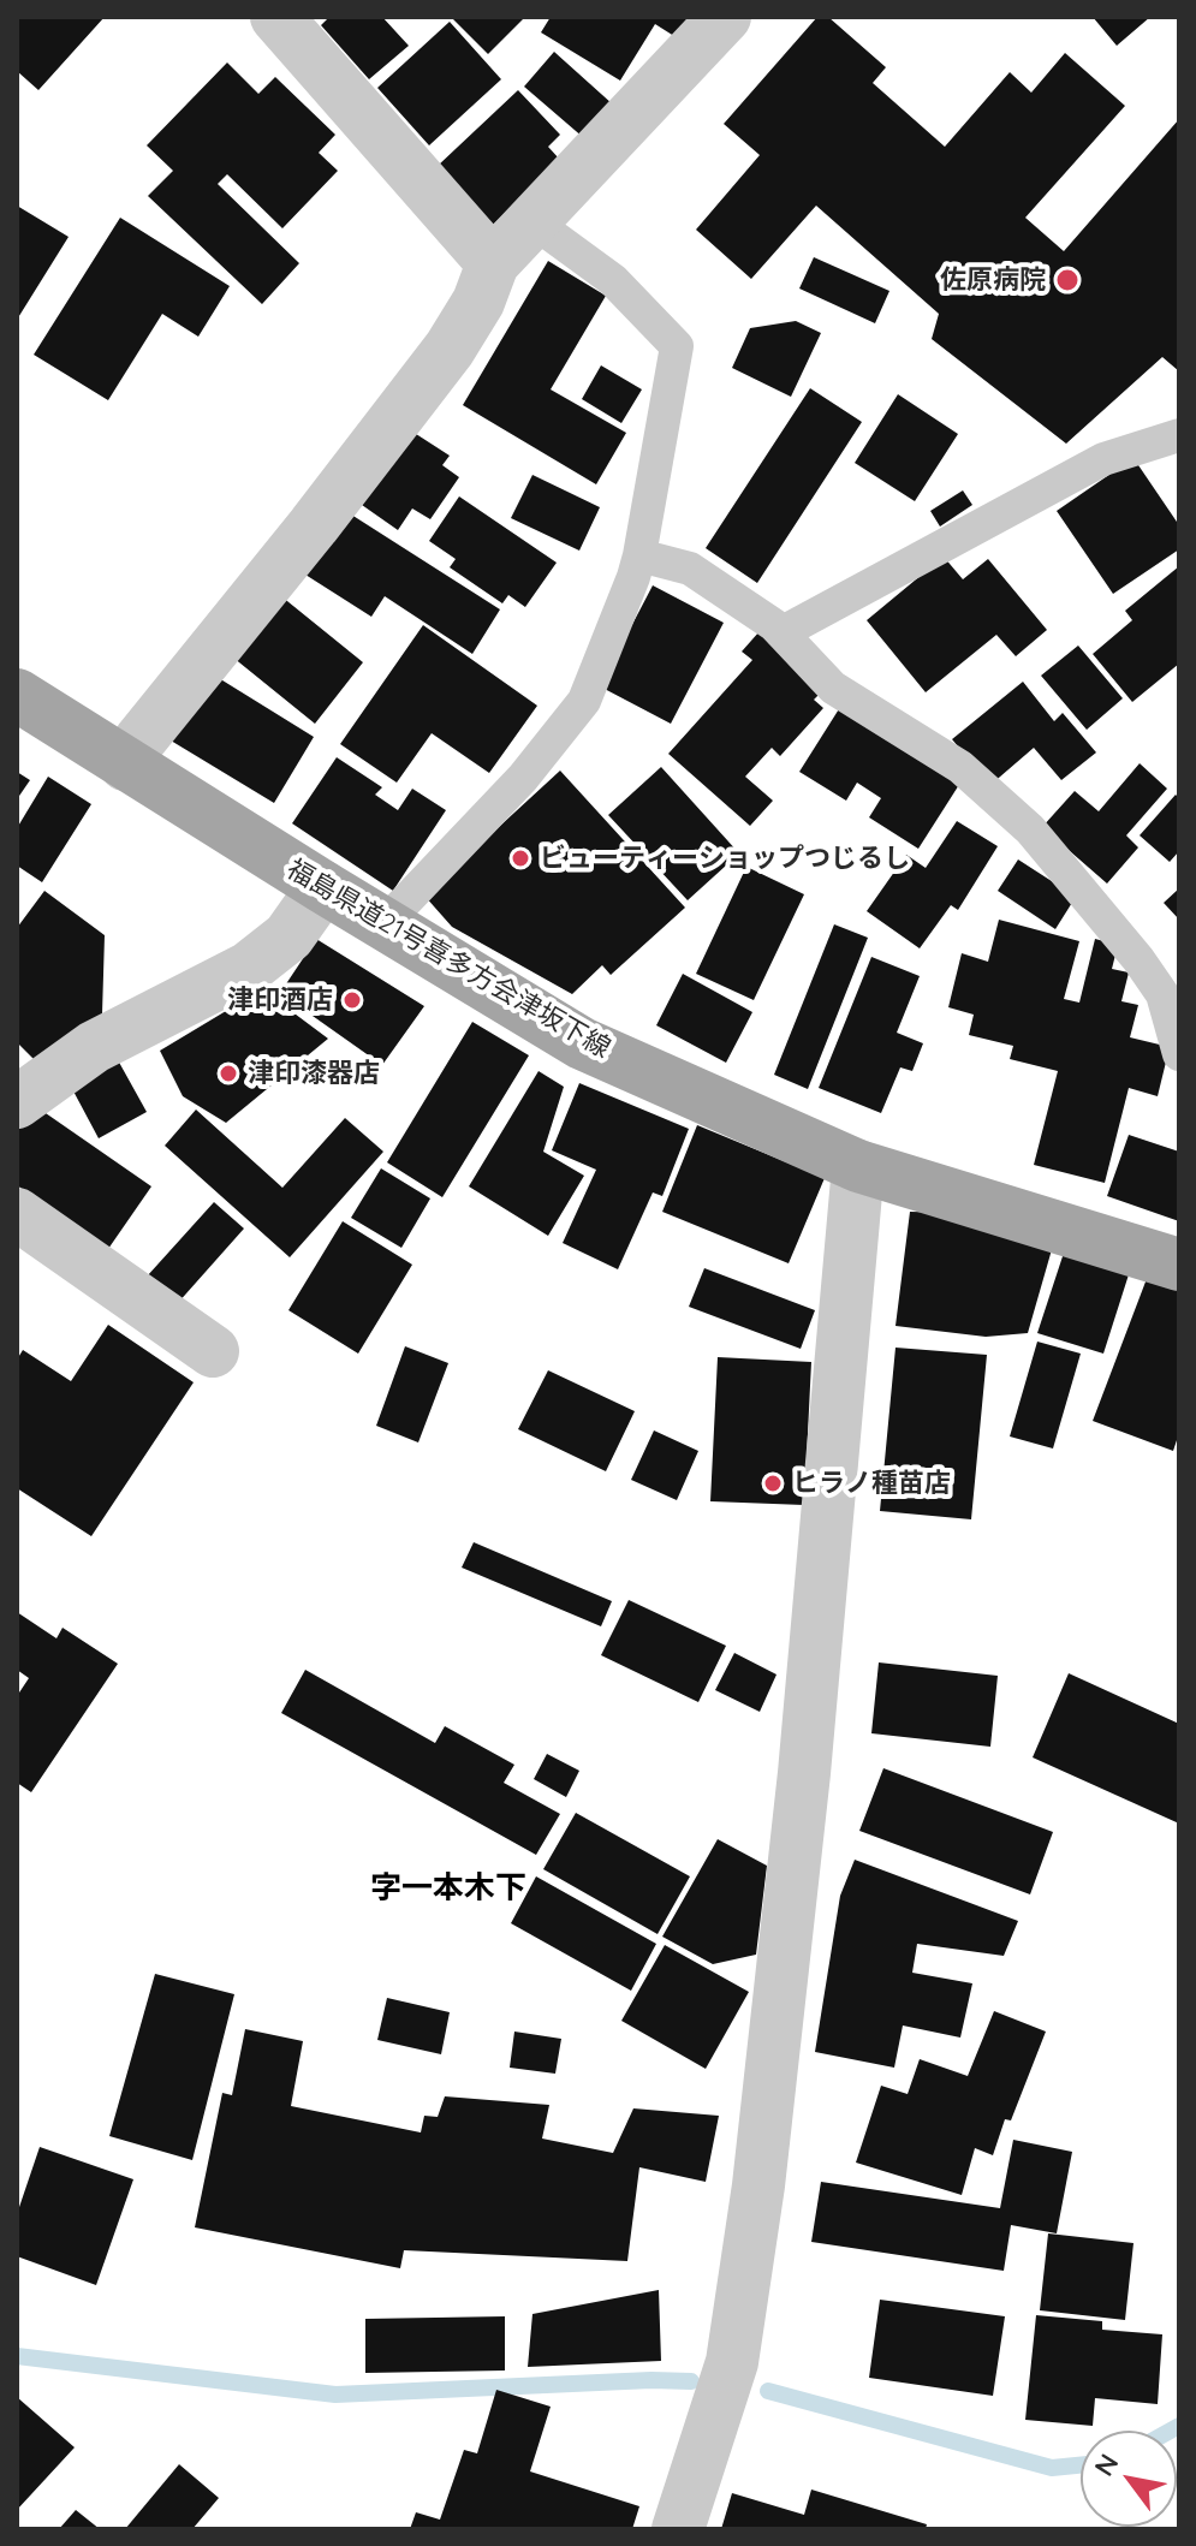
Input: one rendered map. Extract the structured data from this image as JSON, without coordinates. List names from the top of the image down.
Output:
{
  "streets": {
    "main road": ["福島県道21号喜多方会津坂下線"]
  },
  "districts": ["字一本木下"],
  "places": [
    "佐原病院",
    "ビューティーショップつじるし",
    "津印酒店",
    "津印漆器店",
    "ヒラノ種苗店"
  ],
  "north": "top left"
}
